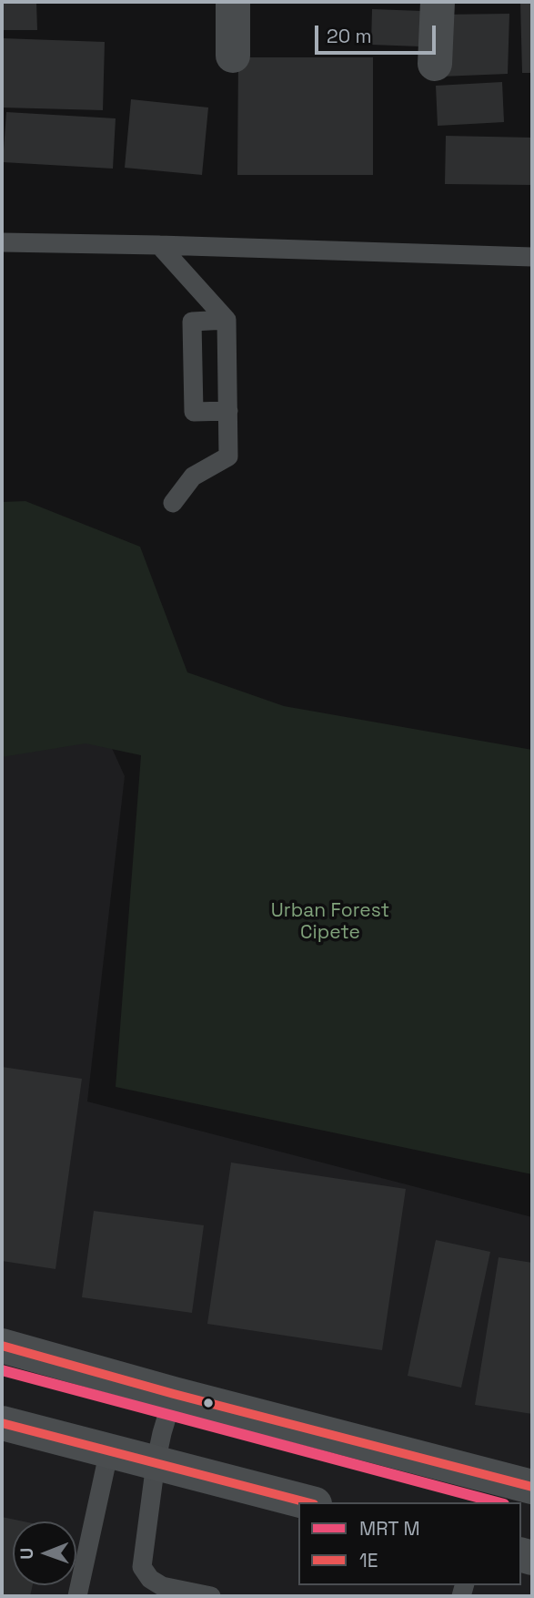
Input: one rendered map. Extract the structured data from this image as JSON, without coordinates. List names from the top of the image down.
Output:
{
  "parks": ["Urban Forest Cipete"],
  "lines": ["transit line 1E", "metro line M"],
  "legend": ["MRT M", "1E"],
  "scale_bar": "20 m",
  "north": "left"
}
